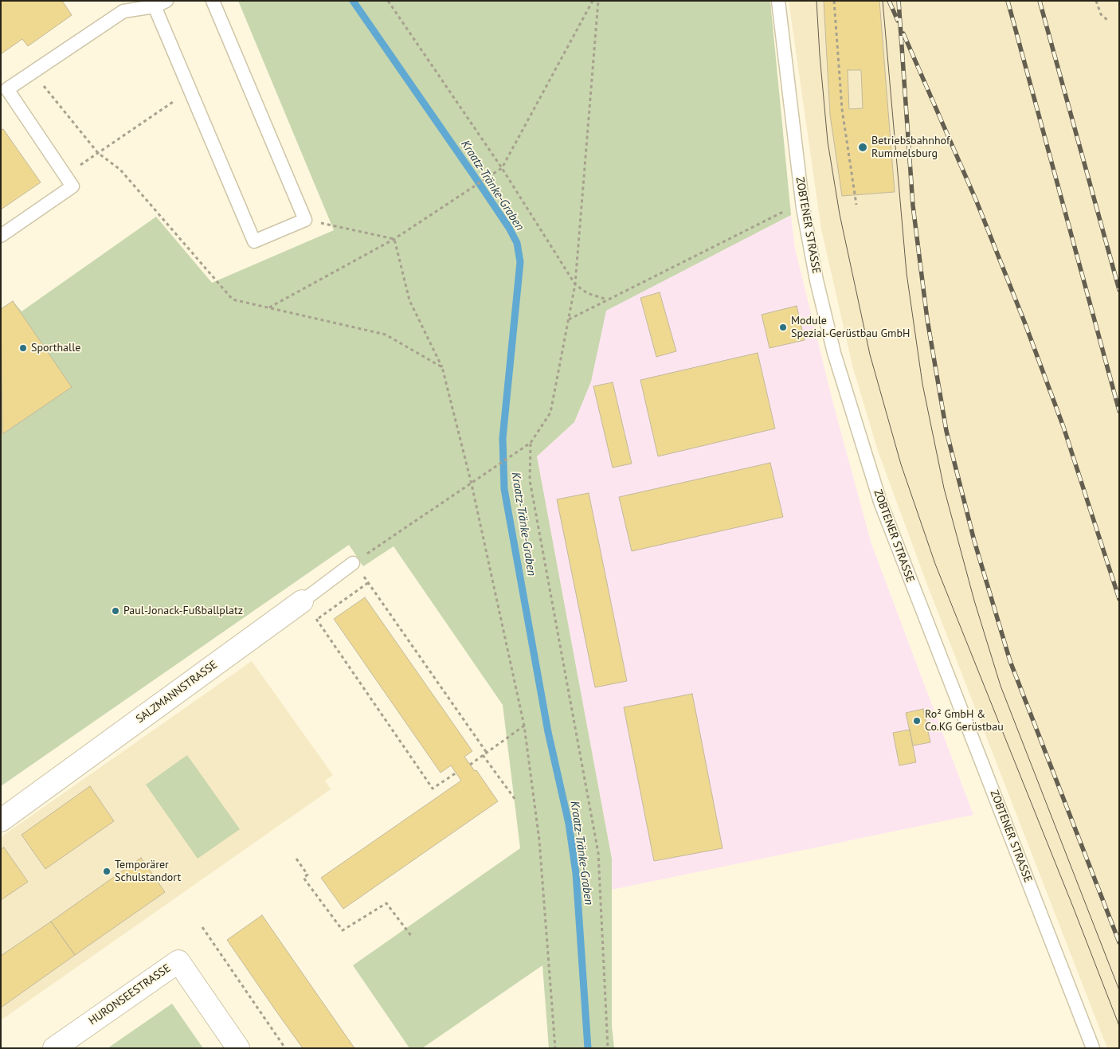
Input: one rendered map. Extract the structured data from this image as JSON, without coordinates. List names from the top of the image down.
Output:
{
  "streets": {
    "street": ["SALZMANNSTRASSE", "HURONSEESTRASSE"],
    "lane": ["ZOBTENER STRASSE"]
  },
  "water": ["Kraatz-Tränke-Graben"],
  "places": [
    "Betriebsbahnhof Rummelsburg",
    "Module Spezial-Gerüstbau GmbH",
    "Sporthalle",
    "Paul-Jonack-Fußballplatz",
    "Ro² GmbH & Co.KG Gerüstbau",
    "Temporärer Schulstandort"
  ]
}
